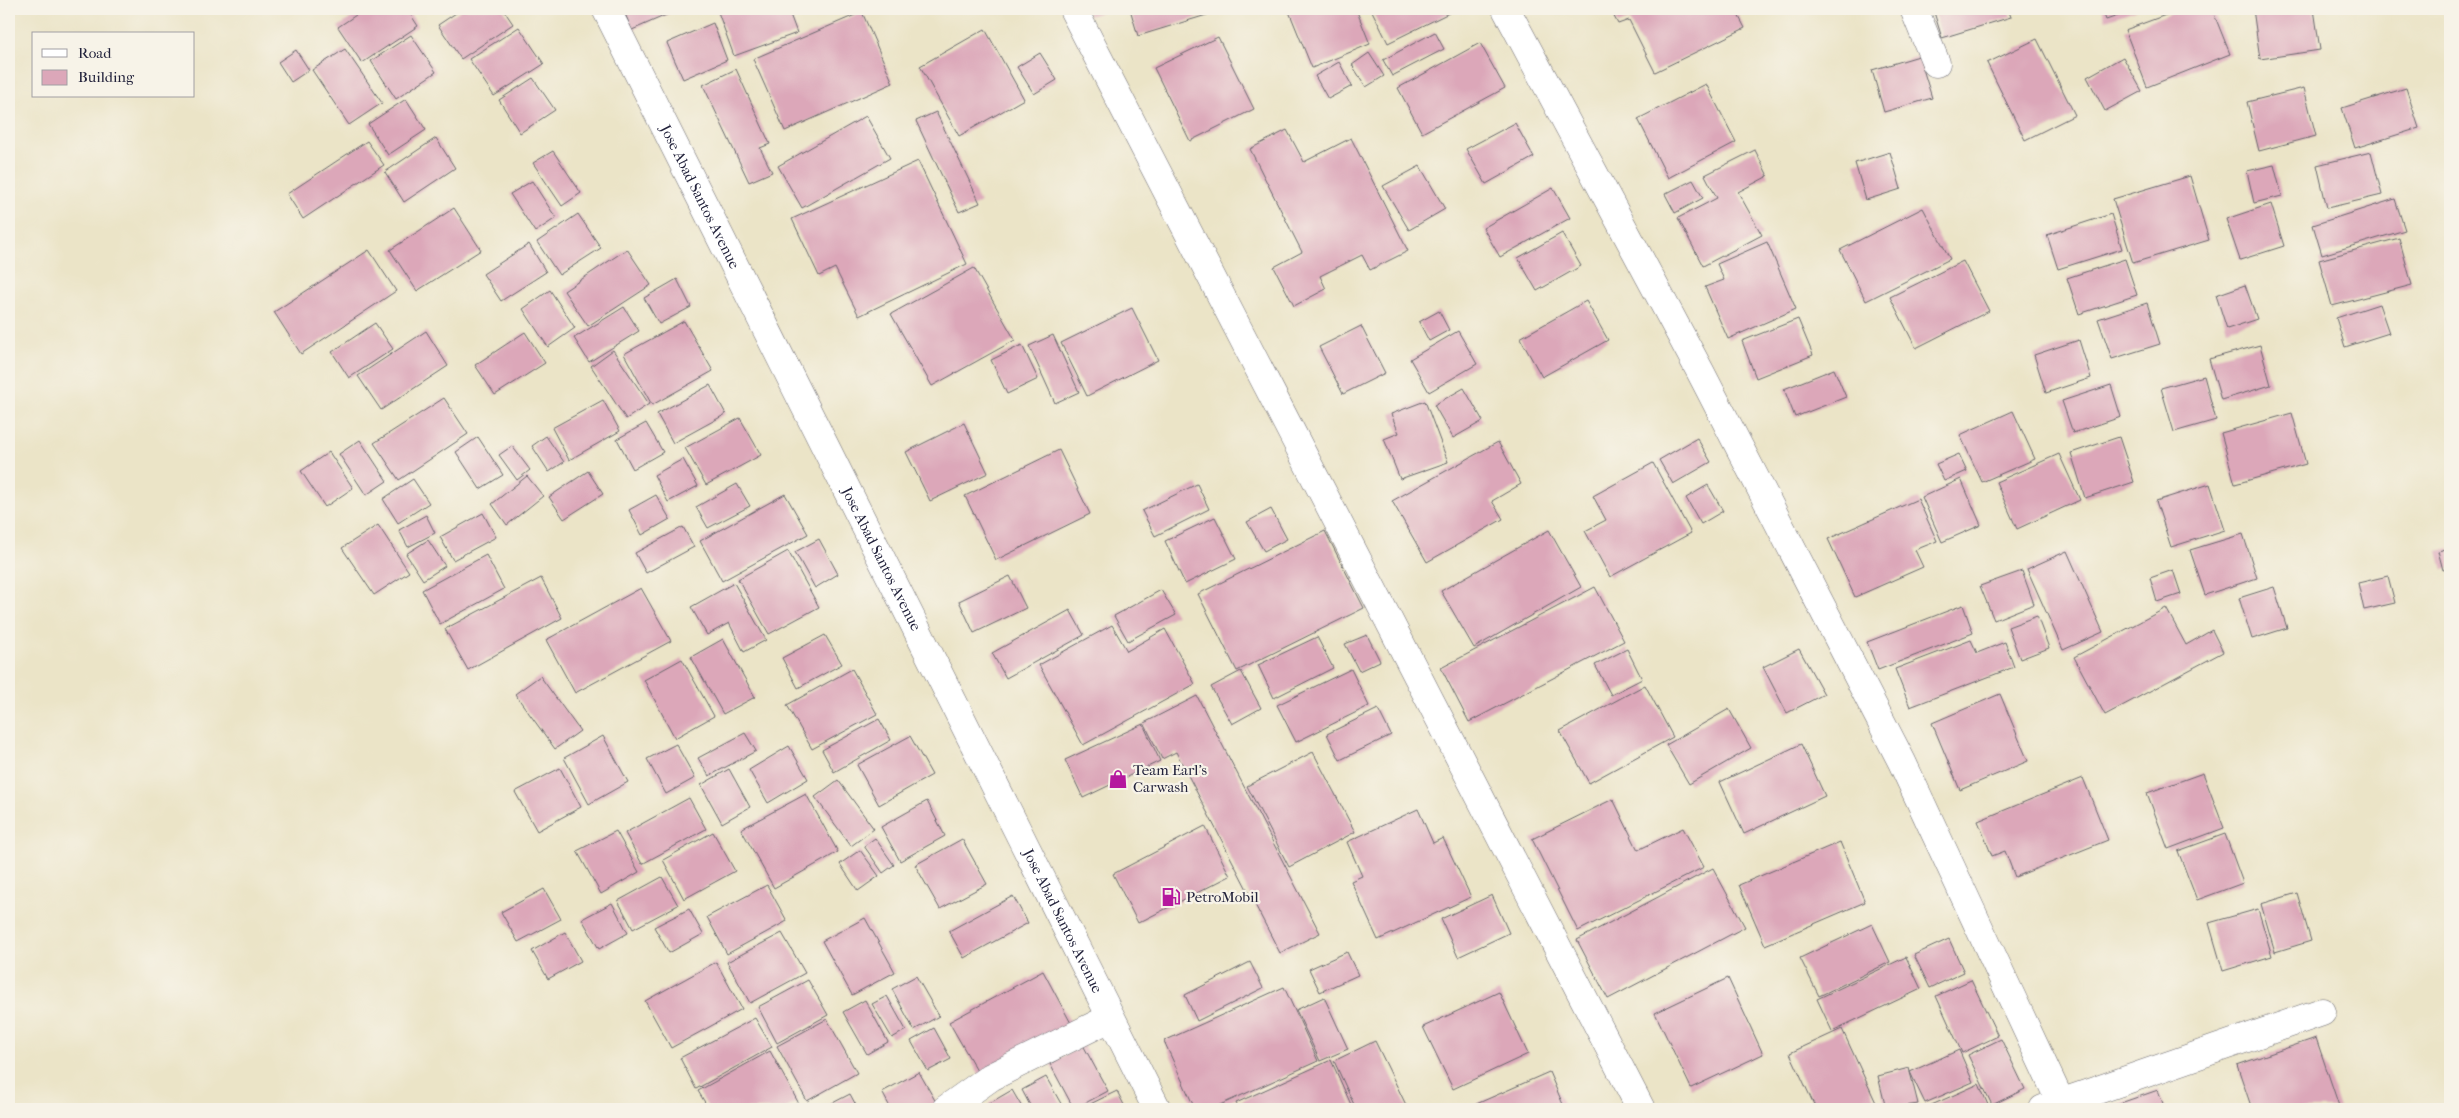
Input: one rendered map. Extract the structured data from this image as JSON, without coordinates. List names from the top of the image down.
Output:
{
  "streets": {
    "main road": ["Jose Abad Santos Avenue"]
  },
  "places": {
    "shop": ["Team Earl's Carwash"],
    "fuel station": ["PetroMobil"]
  },
  "legend": ["Road", "Building"]
}
